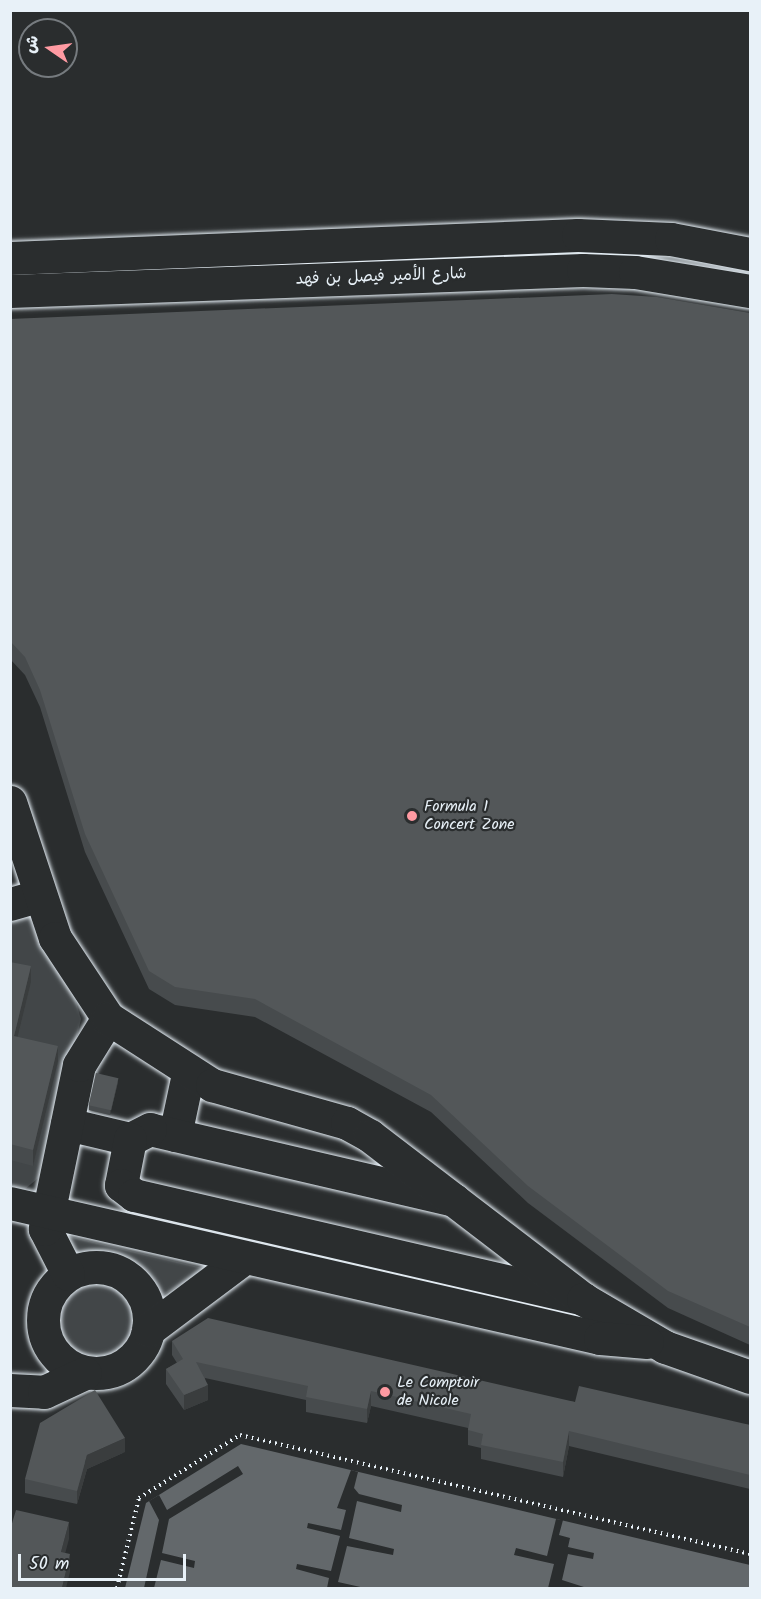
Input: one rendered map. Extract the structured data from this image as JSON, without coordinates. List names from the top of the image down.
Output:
{
  "streets": {
    "main road": ["شارع الأمير فيصل بن فهد"]
  },
  "places": ["Formula 1 Concert Zone", "Le Comptoir de Nicole"],
  "scale_bar": "50 m",
  "north": "left"
}
